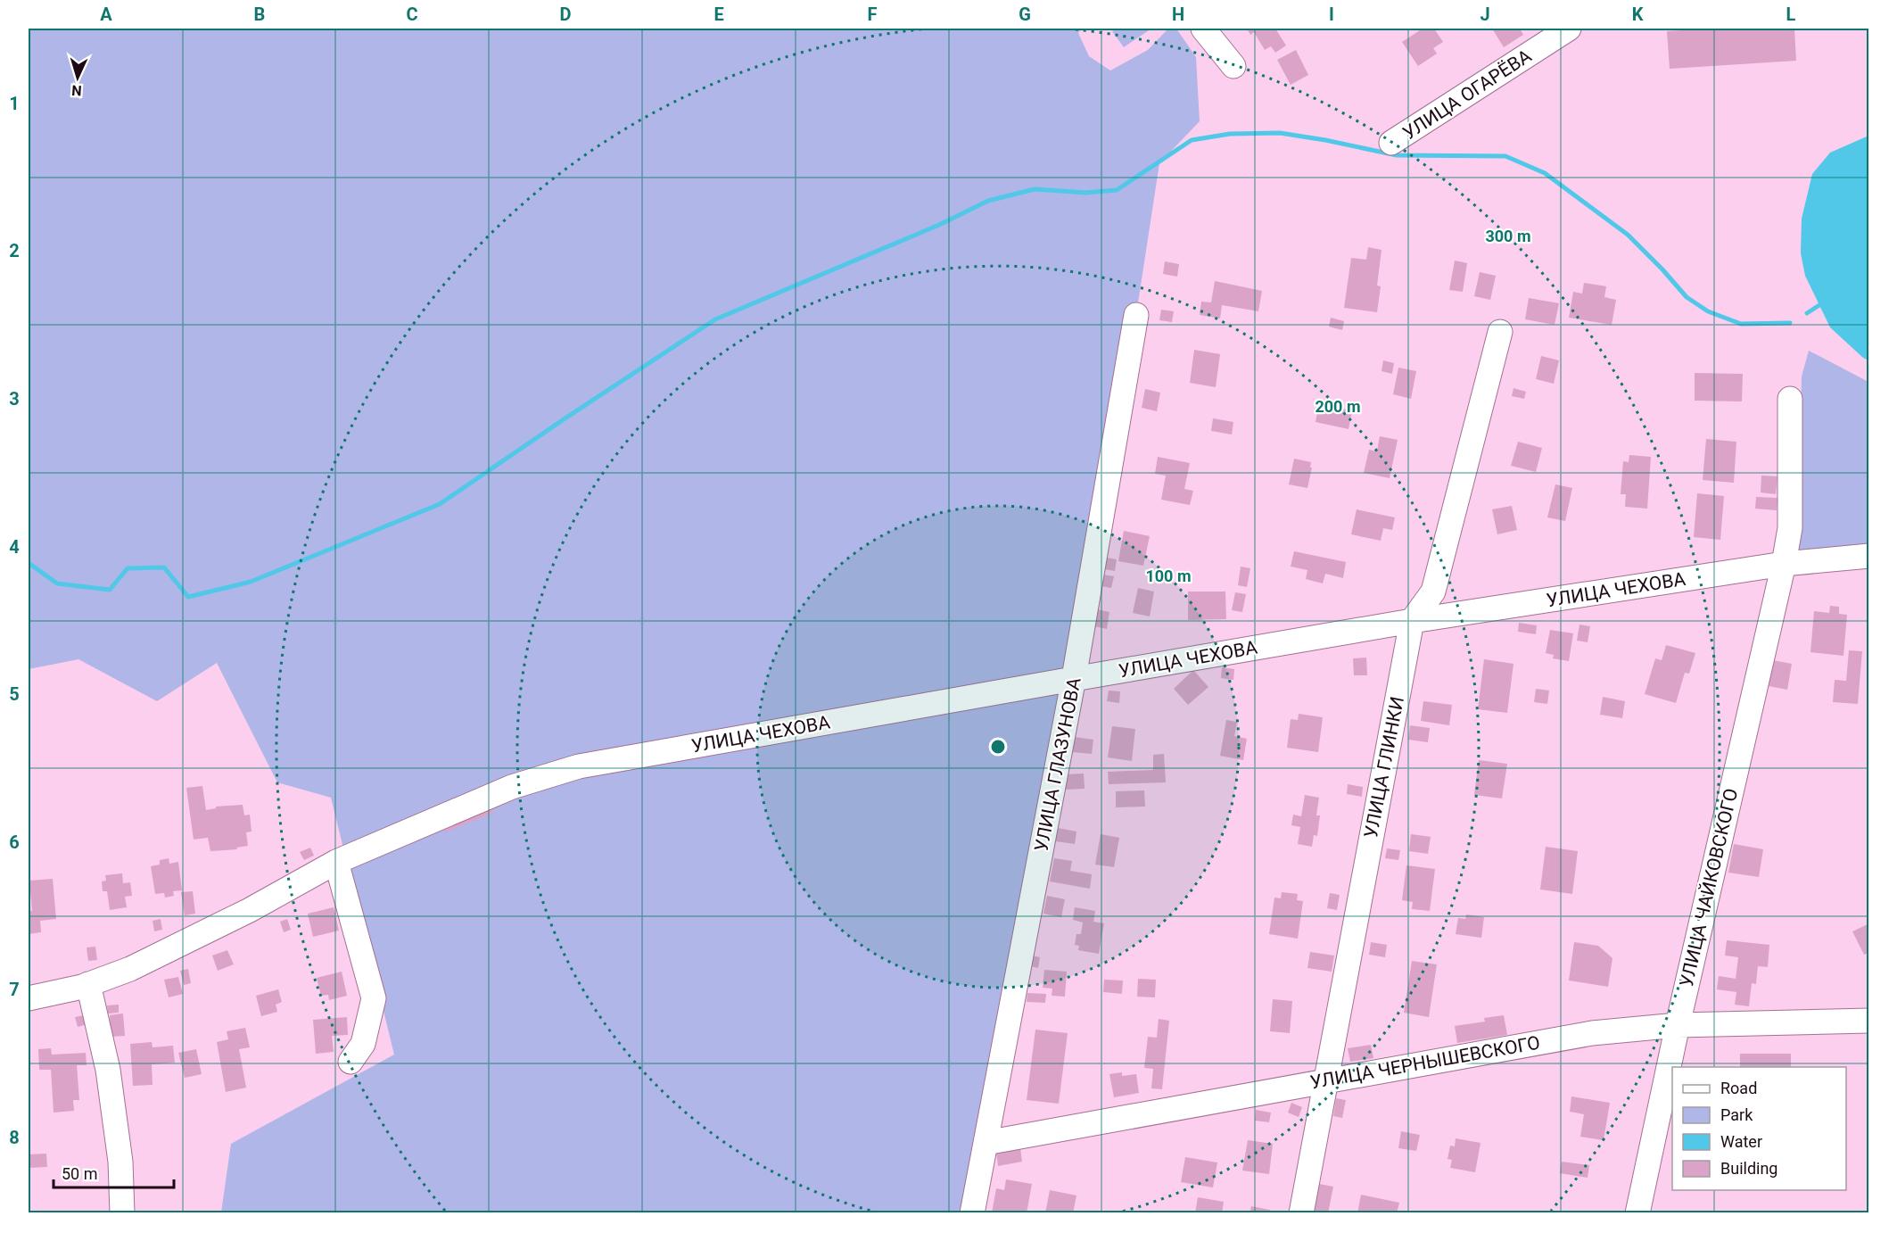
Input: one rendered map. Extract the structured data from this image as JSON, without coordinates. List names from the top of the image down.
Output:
{
  "streets": {
    "street": [
      "УЛИЦА ОГАРЁВА",
      "УЛИЦА ЧЕХОВА",
      "УЛИЦА ГЛАЗУНОВА",
      "УЛИЦА ГЛИНКИ",
      "УЛИЦА ЧАЙКОВСКОГО",
      "УЛИЦА ЧЕРНЫШЕВСКОГО"
    ]
  },
  "crossings": [
    ["УЛИЦА ЧЕХОВА", "УЛИЦА ГЛАЗУНОВА"],
    ["УЛИЦА ЧЕХОВА", "УЛИЦА ГЛИНКИ"],
    ["УЛИЦА ЧЕХОВА", "УЛИЦА ЧАЙКОВСКОГО"],
    ["УЛИЦА ГЛАЗУНОВА", "УЛИЦА ЧЕРНЫШЕВСКОГО"],
    ["УЛИЦА ГЛИНКИ", "УЛИЦА ЧЕРНЫШЕВСКОГО"],
    ["УЛИЦА ЧАЙКОВСКОГО", "УЛИЦА ЧЕРНЫШЕВСКОГО"]
  ],
  "legend": [
    "Road",
    "Park",
    "Water",
    "Building"
  ],
  "scale_bar": "50 m",
  "north": "bottom",
  "grid": {
    "columns": [
      "A",
      "B",
      "C",
      "D",
      "E",
      "F",
      "G",
      "H",
      "I",
      "J",
      "K",
      "L"
    ],
    "rows": [
      "1",
      "2",
      "3",
      "4",
      "5",
      "6",
      "7",
      "8"
    ]
  },
  "rings": ["300 m", "200 m", "100 m"]
}
